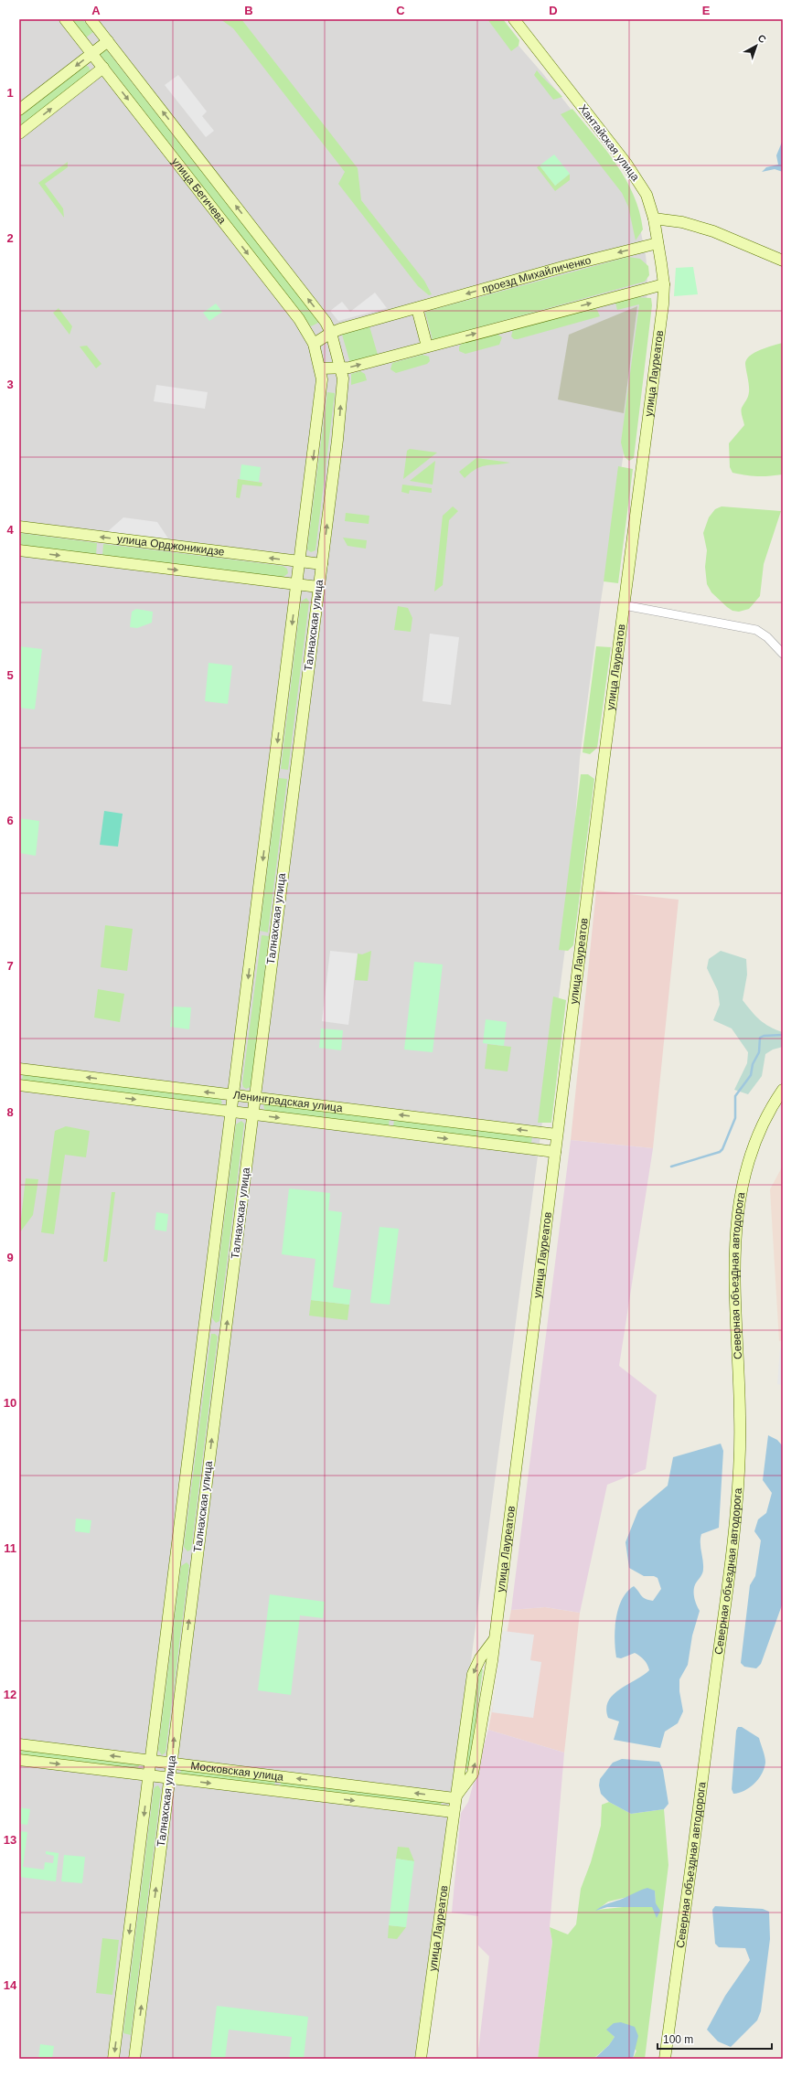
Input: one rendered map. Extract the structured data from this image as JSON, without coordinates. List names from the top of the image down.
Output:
{
  "streets": {
    "street": [
      "Хантайская улица",
      "улица Бегичева",
      "проезд Михайличенко",
      "улица Лауреатов",
      "улица Орджоникидзе",
      "Талнахская улица",
      "Ленинградская улица",
      "Северная объездная автодорога",
      "Московская улица"
    ]
  },
  "crossings": [
    ["Хантайская улица", "проезд Михайличенко"],
    ["Хантайская улица", "улица Лауреатов"],
    ["улица Бегичева", "проезд Михайличенко"],
    ["улица Бегичева", "Талнахская улица"],
    ["улица Лауреатов", "Ленинградская улица"],
    ["улица Лауреатов", "Московская улица"],
    ["улица Орджоникидзе", "Талнахская улица"],
    ["Талнахская улица", "Ленинградская улица"],
    ["Талнахская улица", "Московская улица"]
  ],
  "scale_bar": "100 m",
  "north": "top right",
  "grid": {
    "columns": [
      "A",
      "B",
      "C",
      "D",
      "E"
    ],
    "rows": [
      "1",
      "2",
      "3",
      "4",
      "5",
      "6",
      "7",
      "8",
      "9",
      "10",
      "11",
      "12",
      "13",
      "14"
    ]
  }
}
